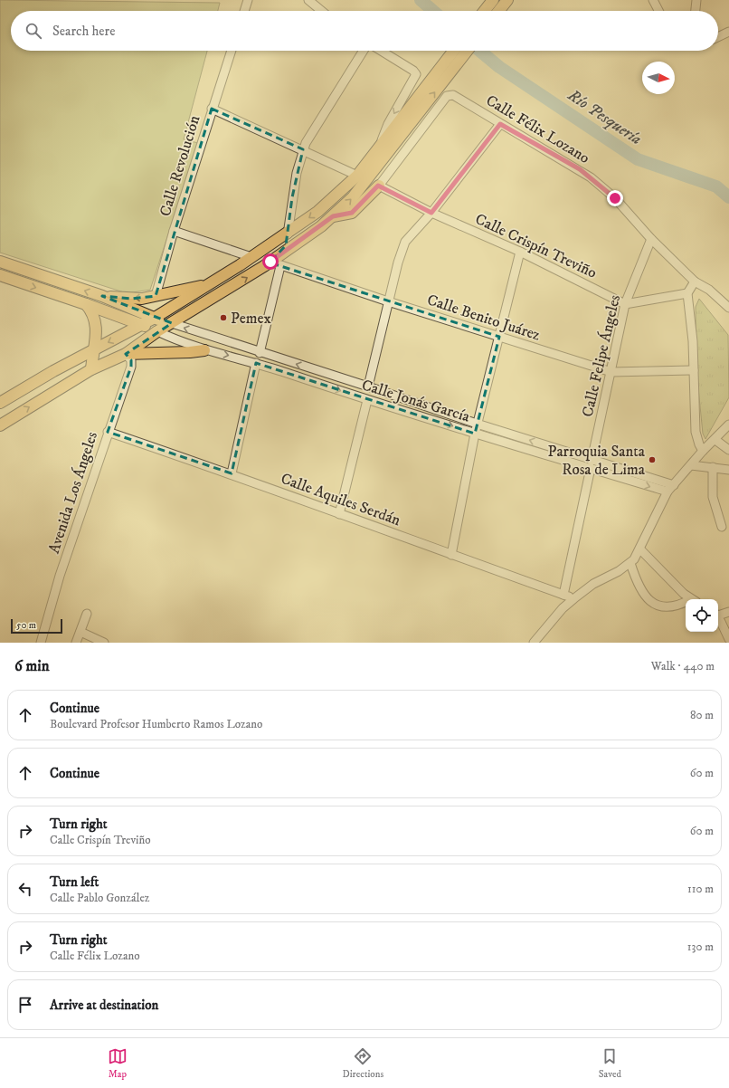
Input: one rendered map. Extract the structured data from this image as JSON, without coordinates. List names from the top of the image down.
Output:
{
  "streets": {
    "street": [
      "Calle Félix Lozano",
      "Calle Revolución",
      "Calle Crispín Treviño",
      "Calle Benito Juárez",
      "Calle Felipe Ángeles",
      "Calle Jonás García",
      "Avenida Los Ángeles",
      "Calle Aquiles Serdán"
    ]
  },
  "crossings": [
    ["Calle Félix Lozano", "Calle Crispín Treviño"],
    ["Calle Félix Lozano", "Calle Felipe Ángeles"],
    ["Calle Crispín Treviño", "Calle Felipe Ángeles"],
    ["Calle Benito Juárez", "Calle Felipe Ángeles"],
    ["Calle Felipe Ángeles", "Calle Jonás García"],
    ["Calle Felipe Ángeles", "Calle Aquiles Serdán"],
    ["Avenida Los Ángeles", "Calle Aquiles Serdán"]
  ],
  "water": ["Río Pesquería"],
  "places": ["Pemex", "Parroquia Santa Rosa de Lima"],
  "scale_bar": "50 m",
  "north": "right",
  "page": {
    "search": "Search here",
    "scale": "50 m",
    "heading": ["6 min", "Walk · 440 m"],
    "list": [
      ["Continue", "Boulevard Profesor Humberto Ramos Lozano", "80 m"],
      ["Continue", "60 m"],
      ["Turn right", "Calle Crispín Treviño", "60 m"],
      ["Turn left", "Calle Pablo González", "110 m"],
      ["Turn right", "Calle Félix Lozano", "130 m"],
      "Arrive at destination"
    ],
    "nav": ["Map", "Directions", "Saved"]
  }
}
